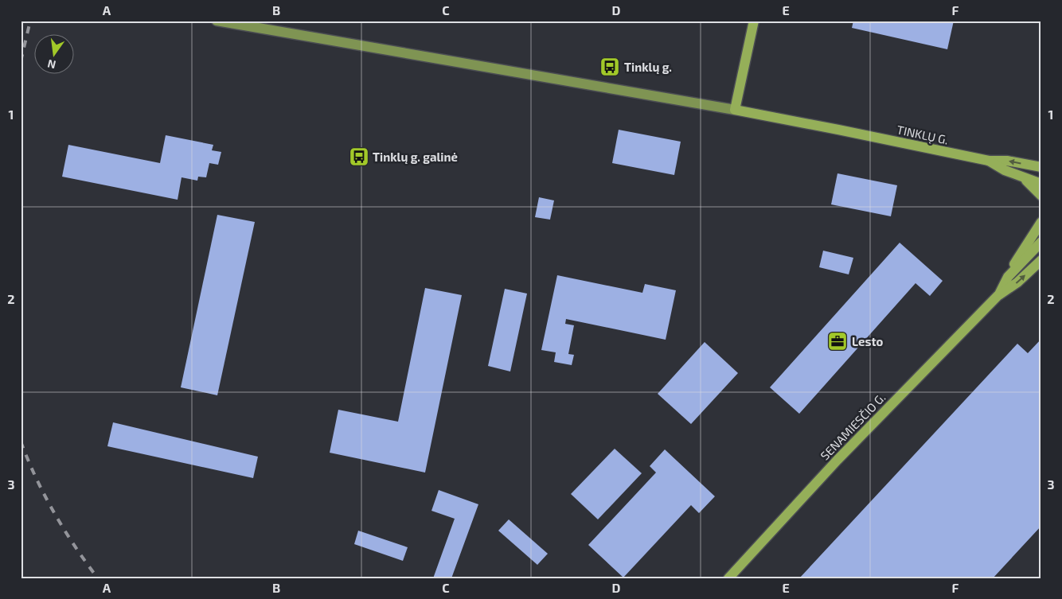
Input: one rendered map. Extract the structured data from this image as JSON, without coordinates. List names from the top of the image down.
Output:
{
  "streets": {
    "main road": ["TINKLŲ G.", "SENAMIESČIO G."]
  },
  "places": {
    "bus stop": ["Tinklų g.", "Tinklų g. galinė"],
    "office": ["Lesto"]
  },
  "north": "bottom",
  "grid": {
    "columns": [
      "A",
      "B",
      "C",
      "D",
      "E",
      "F"
    ],
    "rows": ["1", "2", "3"]
  }
}
